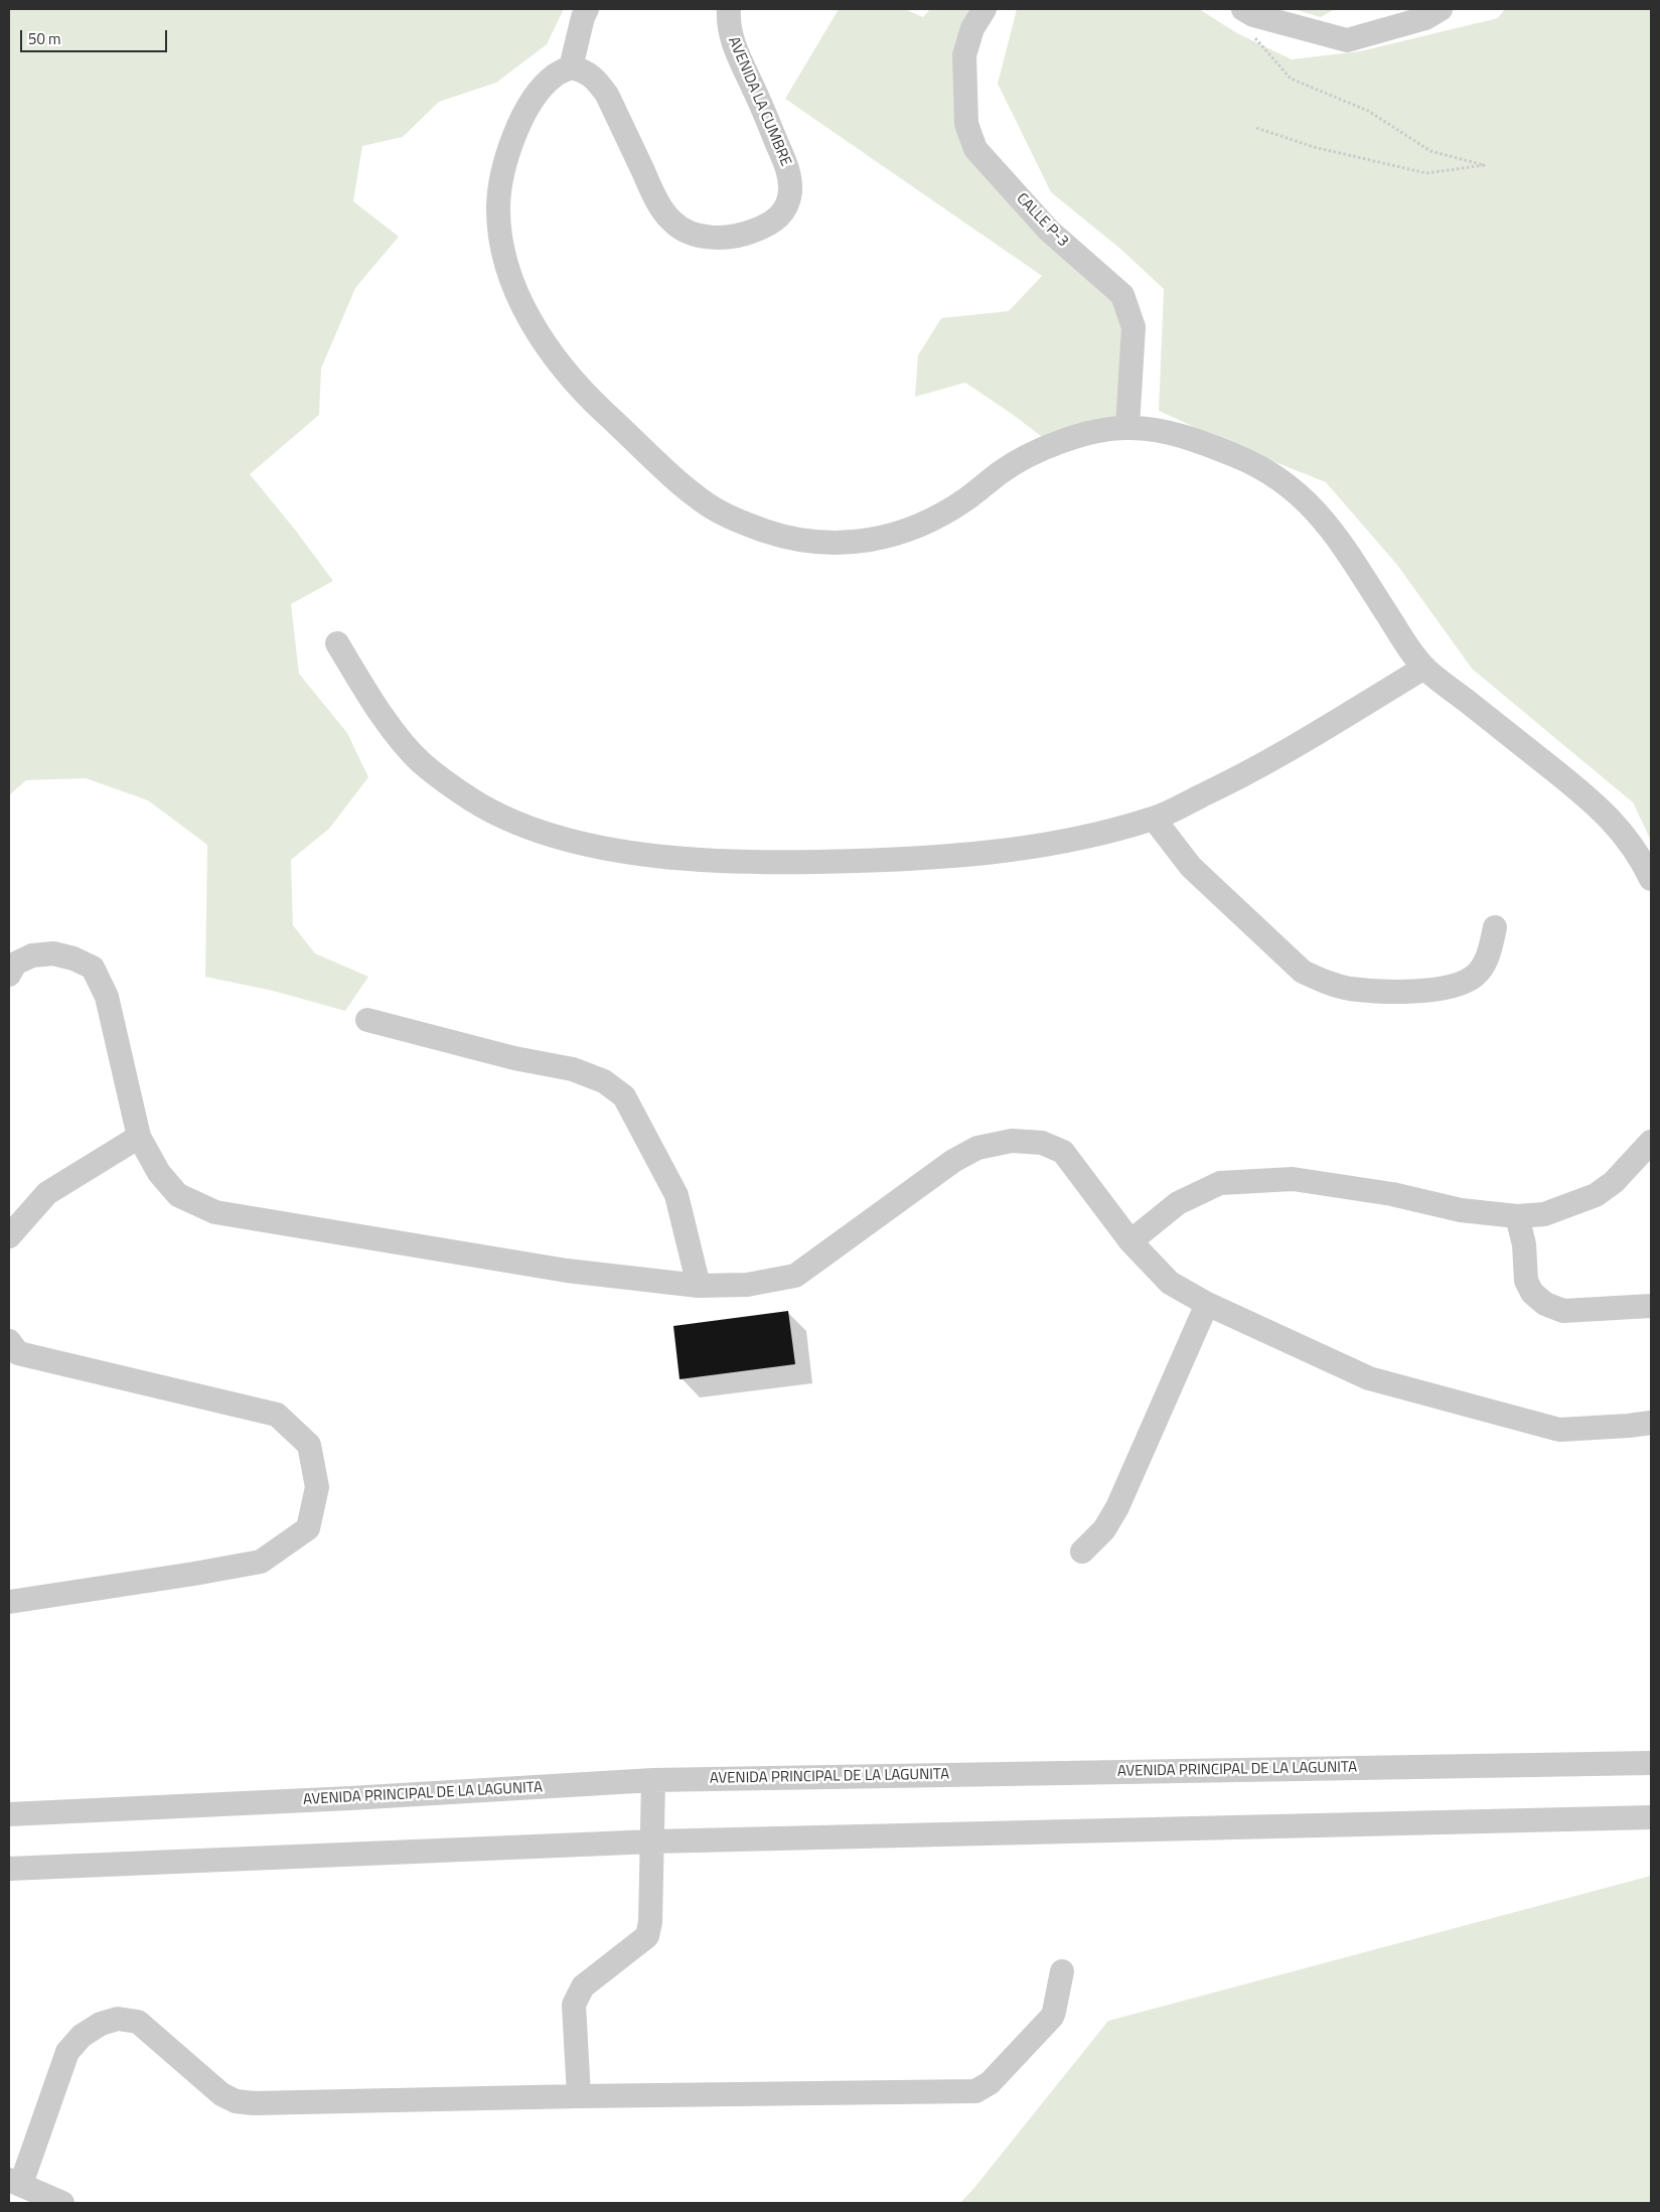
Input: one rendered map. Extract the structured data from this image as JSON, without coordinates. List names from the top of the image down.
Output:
{
  "streets": {
    "street": ["AVENIDA LA CUMBRE", "CALLE P-3", "AVENIDA PRINCIPAL DE LA LAGUNITA"]
  },
  "scale_bar": "50 m"
}
